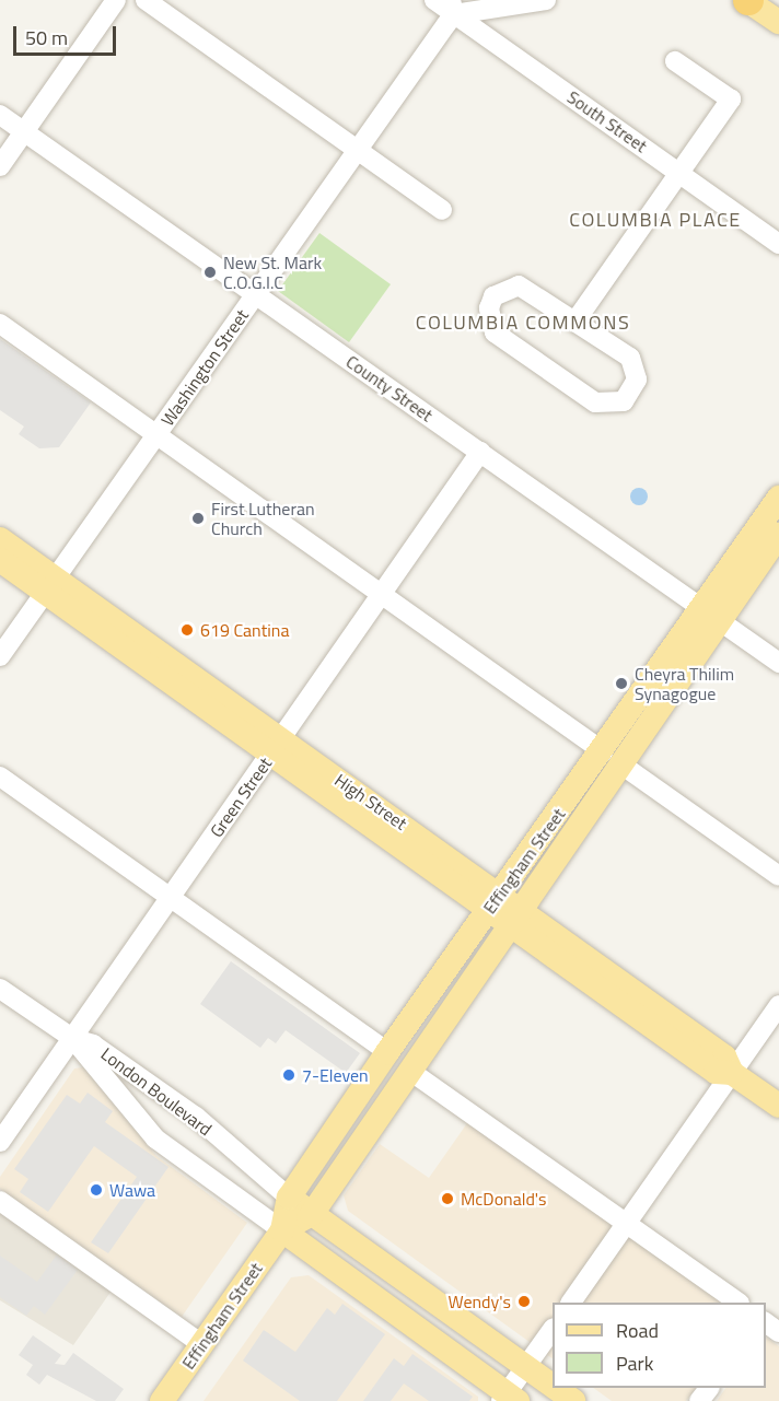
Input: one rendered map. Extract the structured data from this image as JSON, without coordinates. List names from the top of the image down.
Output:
{
  "streets": {
    "main road": ["High Street", "Effingham Street", "London Boulevard"],
    "street": [
      "South Street",
      "Washington Street",
      "County Street",
      "Green Street"
    ]
  },
  "crossings": [
    ["South Street", "Washington Street"],
    ["Washington Street", "County Street"],
    ["Washington Street", "High Street"],
    ["County Street", "Green Street"],
    ["County Street", "Effingham Street"],
    ["Green Street", "High Street"],
    ["Green Street", "London Boulevard"],
    ["High Street", "Effingham Street"],
    ["Effingham Street", "London Boulevard"]
  ],
  "districts": ["COLUMBIA PLACE", "COLUMBIA COMMONS"],
  "places": [
    "New St. Mark C.O.G.I.C",
    "First Lutheran Church",
    "619 Cantina",
    "Cheyra Thilim Synagogue",
    "7-Eleven",
    "Wawa",
    "McDonald's",
    "Wendy's"
  ],
  "legend": ["Road", "Park"],
  "scale_bar": "50 m"
}
